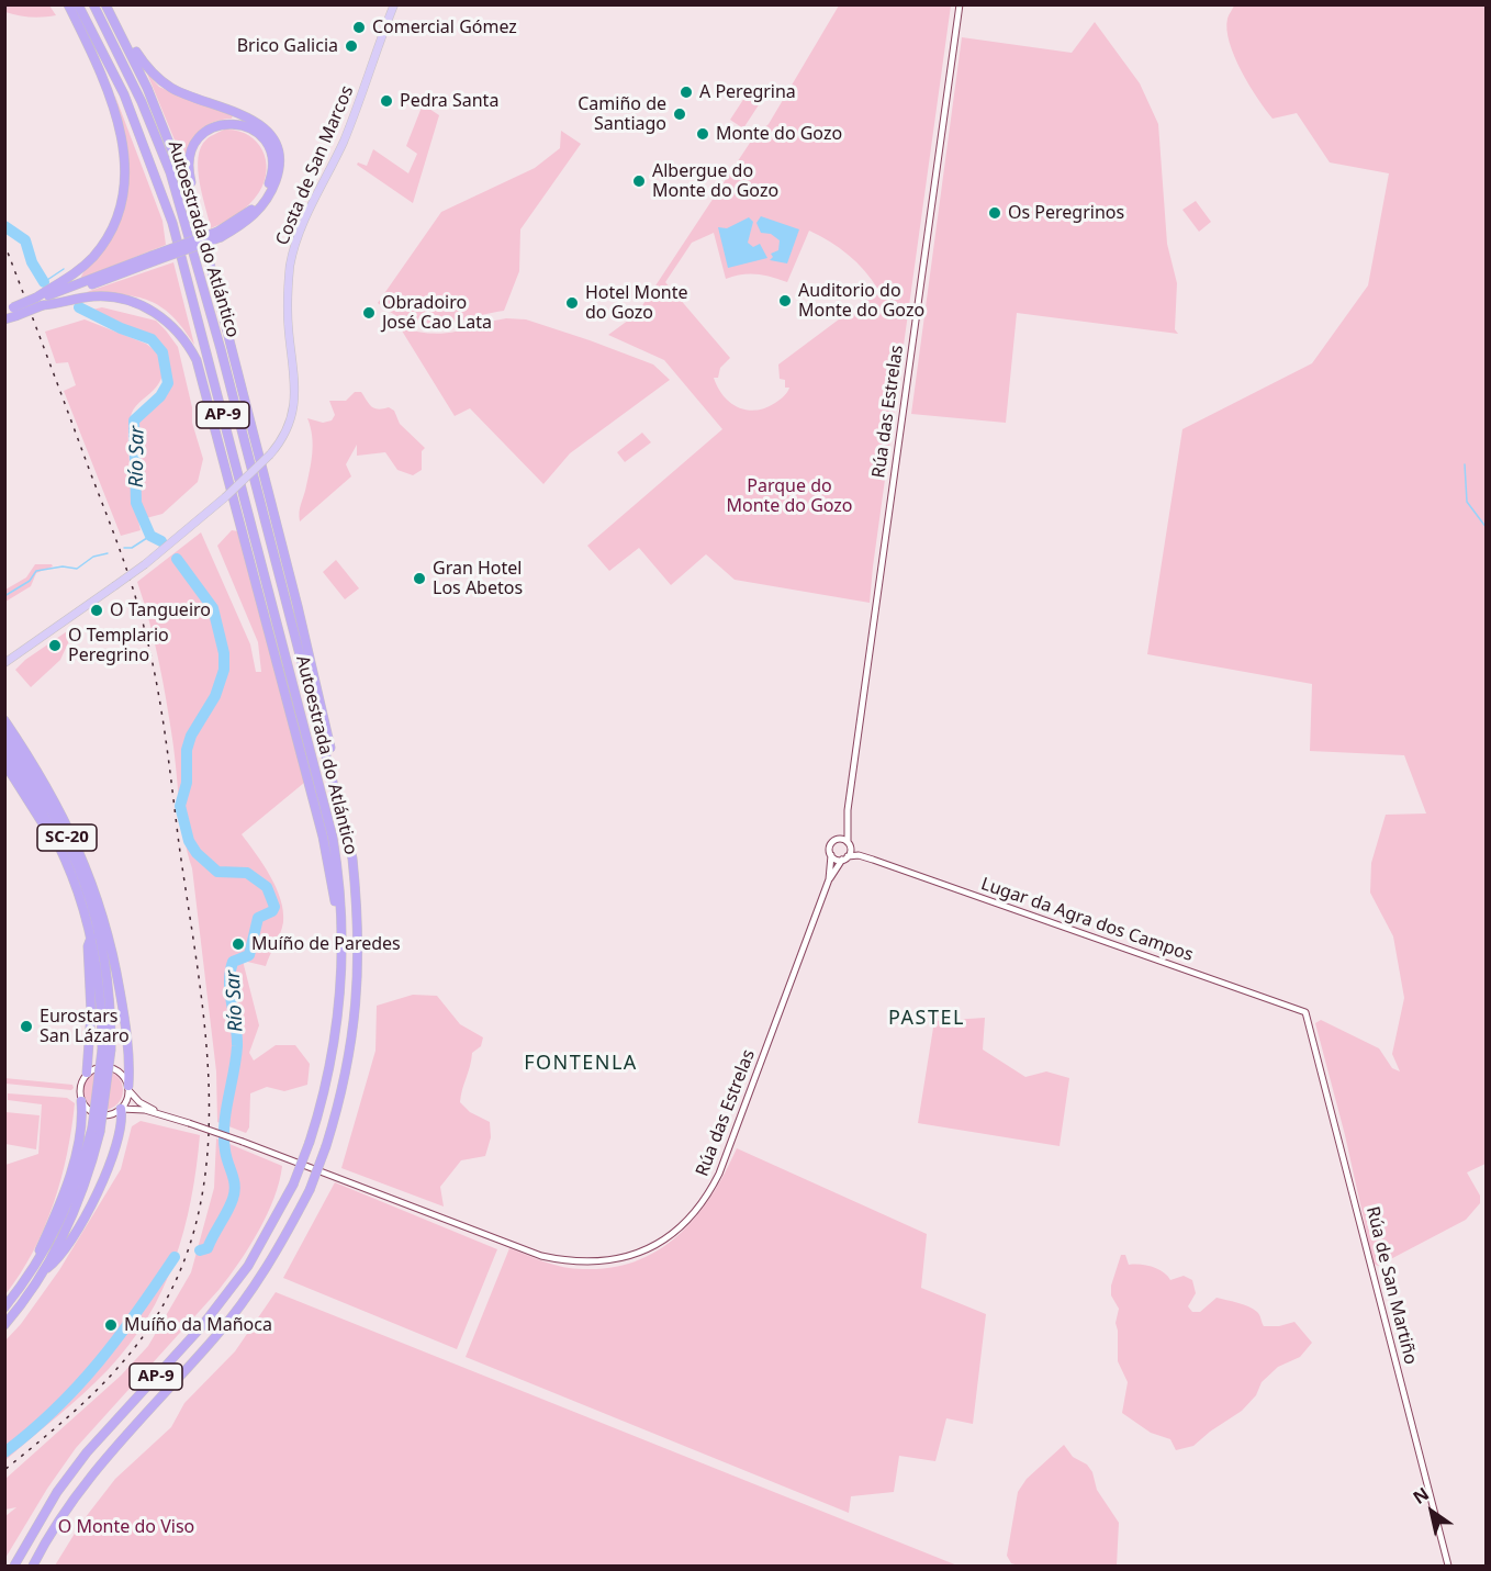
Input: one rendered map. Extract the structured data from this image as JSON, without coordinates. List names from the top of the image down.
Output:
{
  "streets": {
    "highway": ["Autoestrada do Atlántico", "AP-9", "SC-20"],
    "main road": ["Costa de San Marcos"],
    "street": ["Rúa das Estrelas", "Lugar da Agra dos Campos", "Rúa de San Martiño"]
  },
  "crossings": [
    ["Rúa das Estrelas", "Lugar da Agra dos Campos"],
    ["Lugar da Agra dos Campos", "Rúa de San Martiño"]
  ],
  "districts": ["PASTEL", "FONTENLA"],
  "water": ["Río Sar"],
  "parks": ["Parque do Monte do Gozo", "O Monte do Viso"],
  "places": [
    "Comercial Gómez",
    "Brico Galicia",
    "A Peregrina",
    "Pedra Santa",
    "Camiño de Santiago",
    "Monte do Gozo",
    "Albergue do Monte do Gozo",
    "Os Peregrinos",
    "Auditorio do Monte do Gozo",
    "Hotel Monte do Gozo",
    "Obradoiro José Cao Lata",
    "Gran Hotel Los Abetos",
    "O Tangueiro",
    "O Templario Peregrino",
    "Muíño de Paredes",
    "Eurostars San Lázaro",
    "Muíño da Mañoca"
  ],
  "north": "top left"
}
